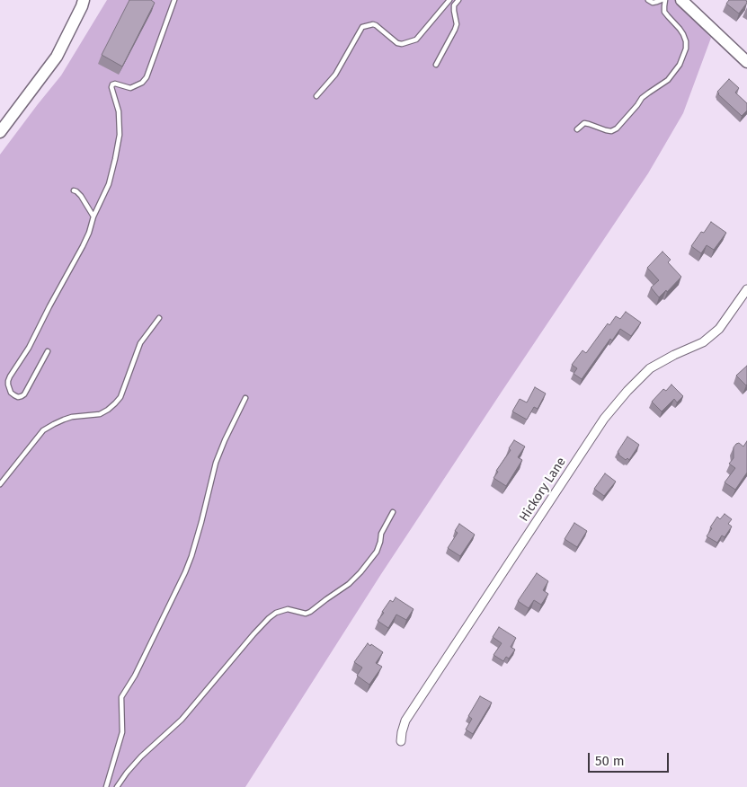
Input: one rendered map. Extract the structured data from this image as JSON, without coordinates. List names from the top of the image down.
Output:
{
  "streets": {
    "street": ["Hickory Lane"]
  },
  "scale_bar": "50 m"
}
